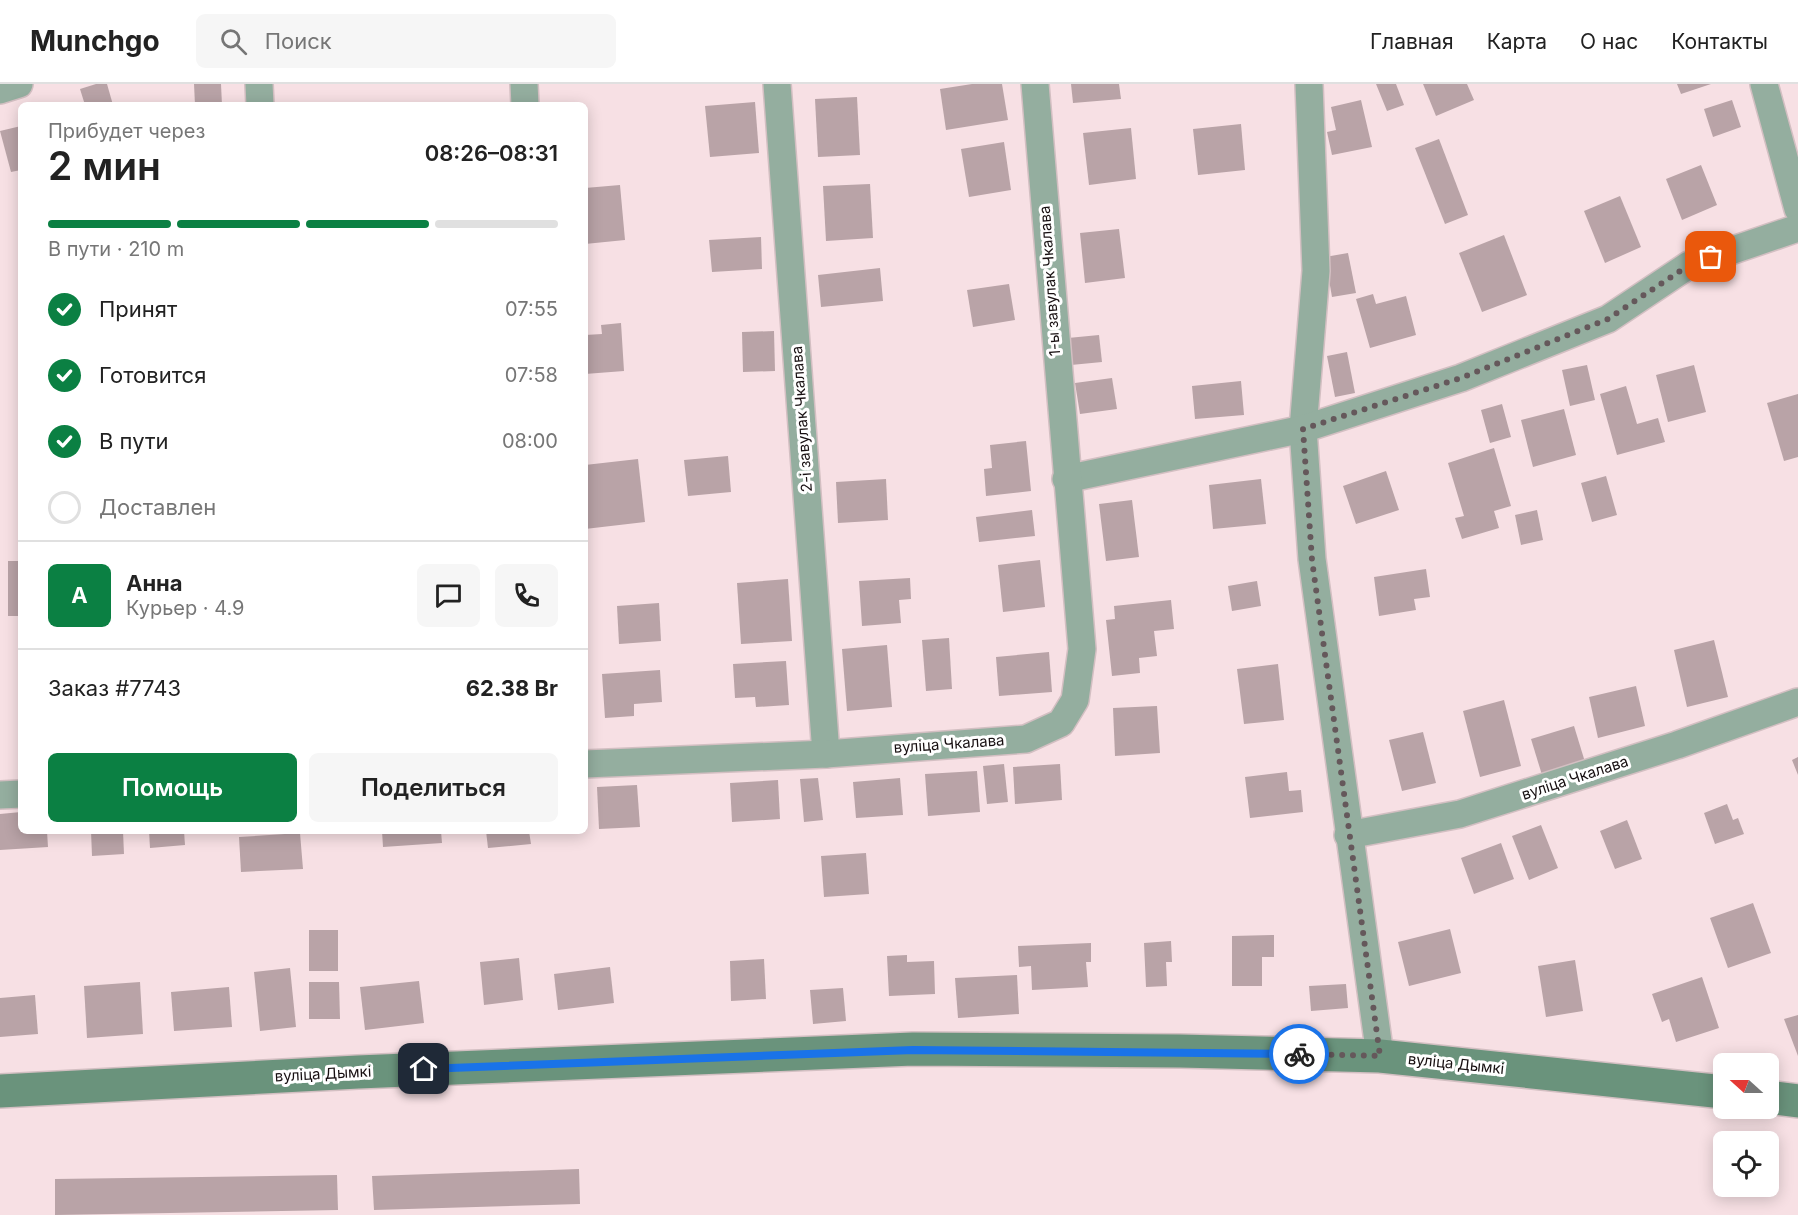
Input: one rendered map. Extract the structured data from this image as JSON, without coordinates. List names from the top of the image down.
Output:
{
  "streets": {
    "street": [
      "1-ы завулак Чкалава",
      "2-і завулак Чкалава",
      "вуліца Чкалава",
      "вуліца Дымкі"
    ]
  },
  "crossings": [
    ["1-ы завулак Чкалава", "вуліца Чкалава"],
    ["2-і завулак Чкалава", "вуліца Чкалава"]
  ],
  "north": "left",
  "page": {
    "header": "Munchgo",
    "search": "Поиск",
    "nav": [
      "Главная",
      "Карта",
      "О нас",
      "Контакты"
    ],
    "heading": ["2 мин", "Прибудет через", "08:26–08:31"],
    "panel": [
      "Анна",
      "Курьер · 4.9",
      "Заказ #7743",
      "62.38 Br"
    ],
    "bar": "В пути · 210 m",
    "list": [
      ["Принят", "07:55"],
      ["Готовится", "07:58"],
      ["В пути", "08:00"],
      "Доставлен"
    ],
    "round": "А",
    "buttons": ["Помощь", "Поделиться"]
  }
}
